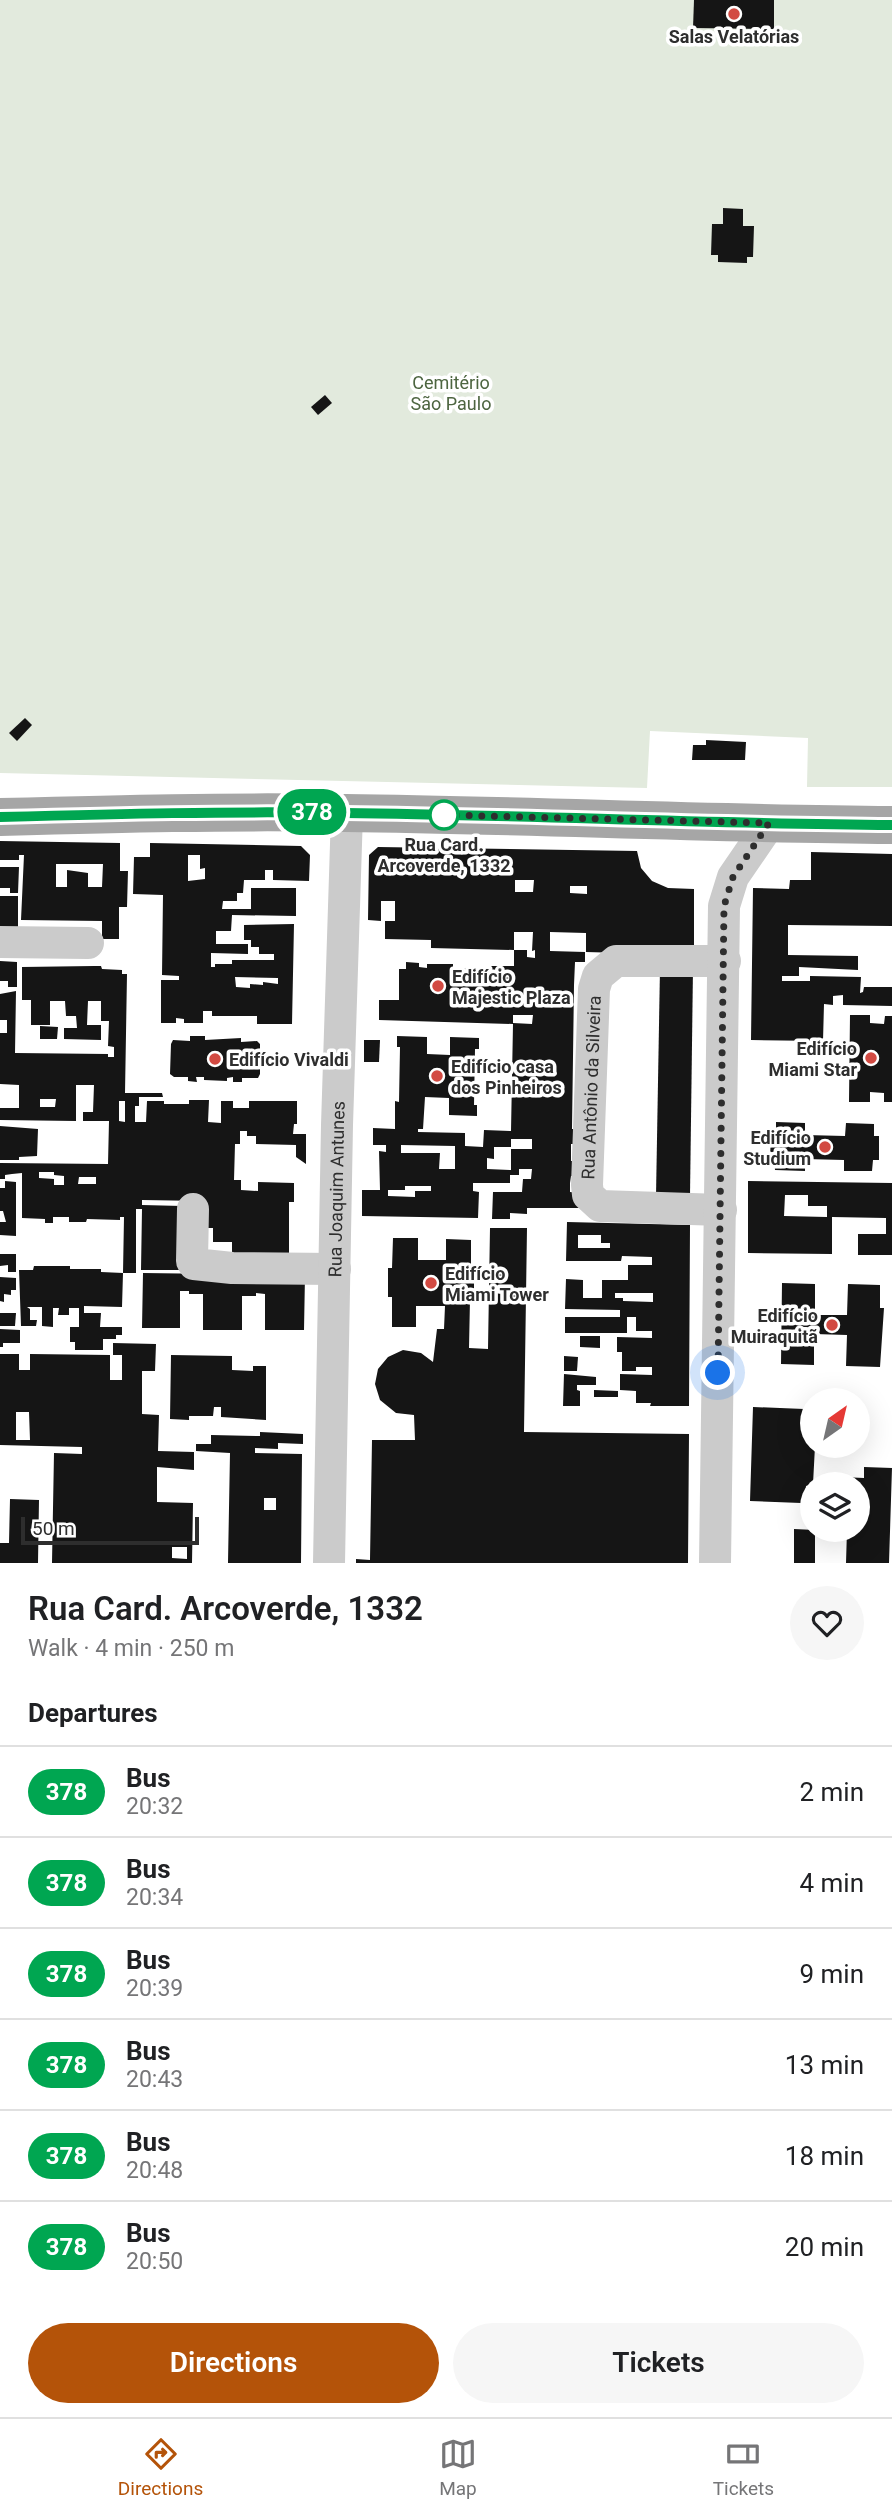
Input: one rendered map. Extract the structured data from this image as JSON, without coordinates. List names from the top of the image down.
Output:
{
  "streets": {
    "street": ["Rua Antônio da Silveira", "Rua Joaquim Antunes"]
  },
  "parks": ["Cemitério São Paulo"],
  "places": [
    "Salas Velatórias",
    "Rua Card. Arcoverde, 1332",
    "Edifício Majestic Plaza",
    "Edifício Miami Star",
    "Edifício Vivaldi",
    "Edifício casa dos Pinheiros",
    "Edifício Studium",
    "Edifício Miami Tower",
    "Edifício Muiraquitã"
  ],
  "lines": ["bus line 378"],
  "scale_bar": "50 m",
  "north": "top right",
  "page": {
    "on_map": "378",
    "scale": "50 m",
    "heading": [
      ["Rua Card. Arcoverde, 1332", "Walk · 4 min · 250 m"],
      "Departures"
    ],
    "list": [
      {
        "mark": "378",
        "name": "Bus",
        "note": "20:32",
        "value": "2 min"
      },
      {
        "mark": "378",
        "name": "Bus",
        "note": "20:34",
        "value": "4 min"
      },
      {
        "mark": "378",
        "name": "Bus",
        "note": "20:39",
        "value": "9 min"
      },
      {
        "mark": "378",
        "name": "Bus",
        "note": "20:43",
        "value": "13 min"
      },
      {
        "mark": "378",
        "name": "Bus",
        "note": "20:48",
        "value": "18 min"
      },
      {
        "mark": "378",
        "name": "Bus",
        "note": "20:50",
        "value": "20 min"
      }
    ],
    "buttons": ["Directions", "Tickets"],
    "tabs": ["Directions", "Map", "Tickets"]
  }
}
